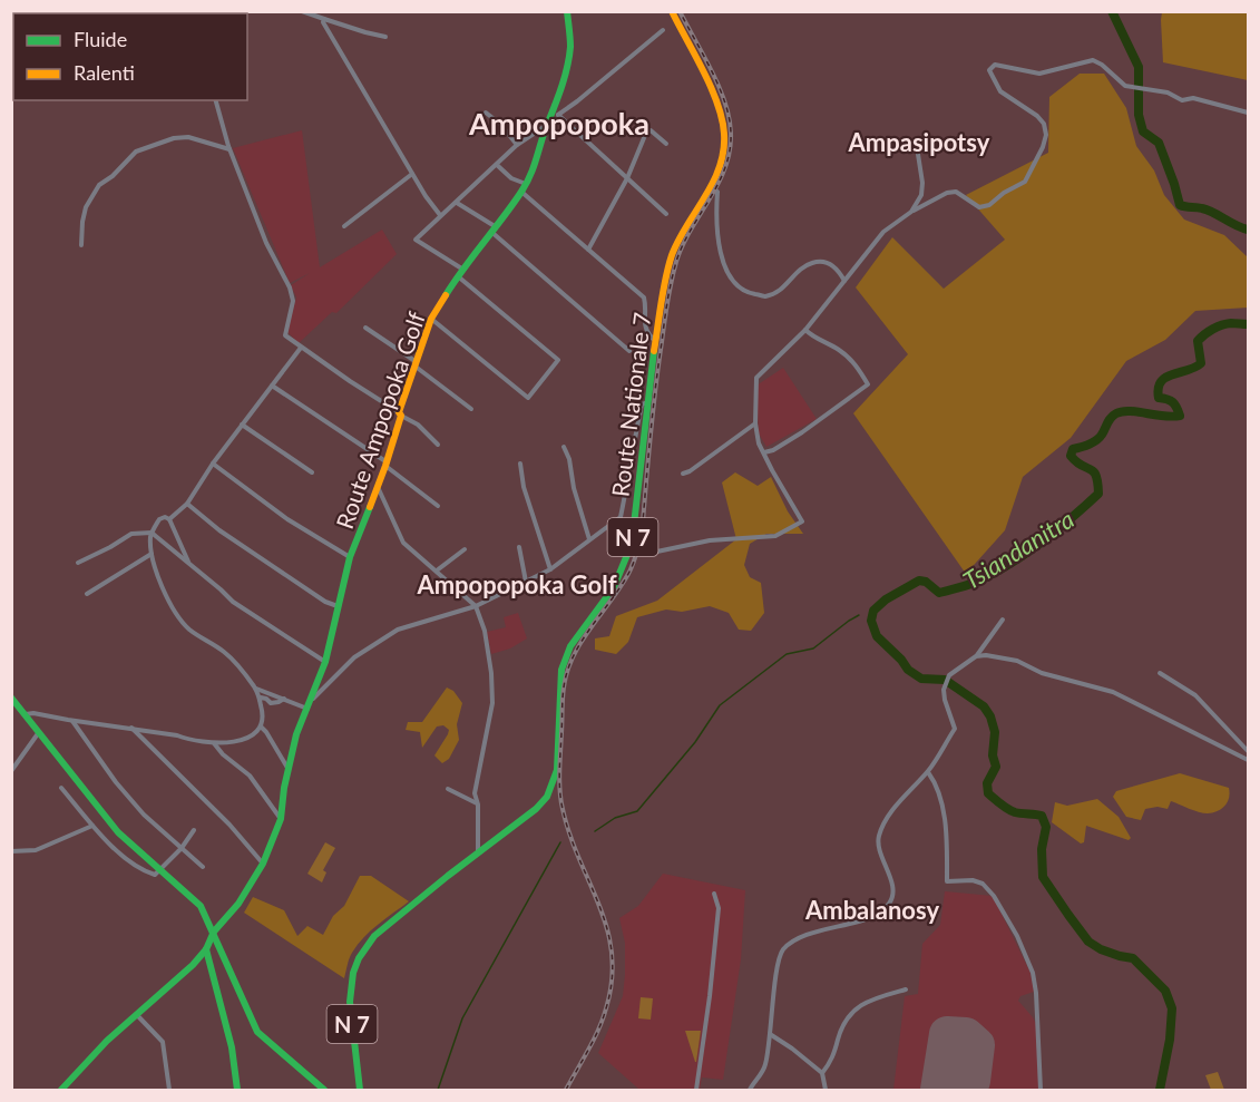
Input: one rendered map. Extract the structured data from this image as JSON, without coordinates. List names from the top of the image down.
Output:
{
  "streets": {
    "street": ["Route Nationale 7", "Route Ampopoka Golf", "N 7"]
  },
  "districts": [
    "Ampopopoka",
    "Ampasipotsy",
    "Ampopopoka Golf",
    "Ambalanosy"
  ],
  "water": ["Tsiandanitra"],
  "legend": ["Fluide", "Ralenti"]
}
